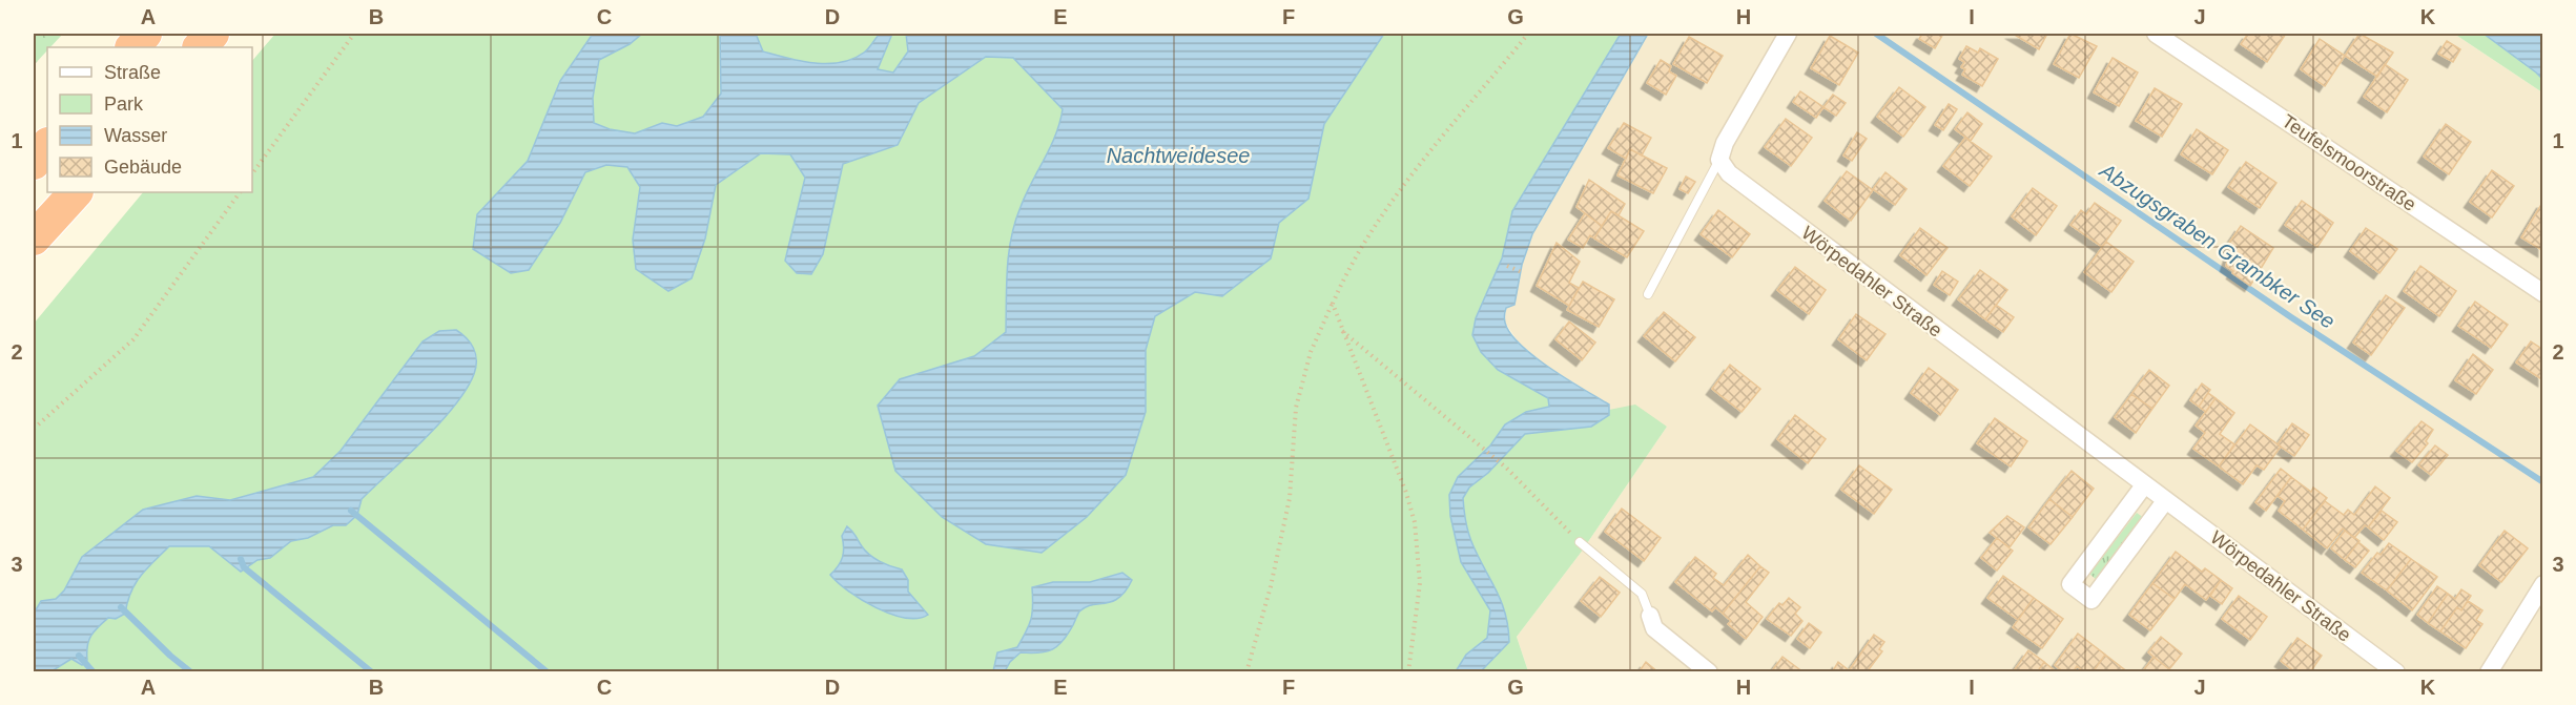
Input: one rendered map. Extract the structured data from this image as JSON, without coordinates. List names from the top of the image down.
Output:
{
  "streets": {
    "street": ["Teufelsmoorstraße", "Wörpedahler Straße"]
  },
  "water": ["Nachtweidesee", "Abzugsgraben Grambker See"],
  "legend": [
    "Straße",
    "Park",
    "Wasser",
    "Gebäude"
  ],
  "grid": {
    "columns": [
      "A",
      "B",
      "C",
      "D",
      "E",
      "F",
      "G",
      "H",
      "I",
      "J",
      "K"
    ],
    "rows": ["1", "2", "3"]
  }
}
